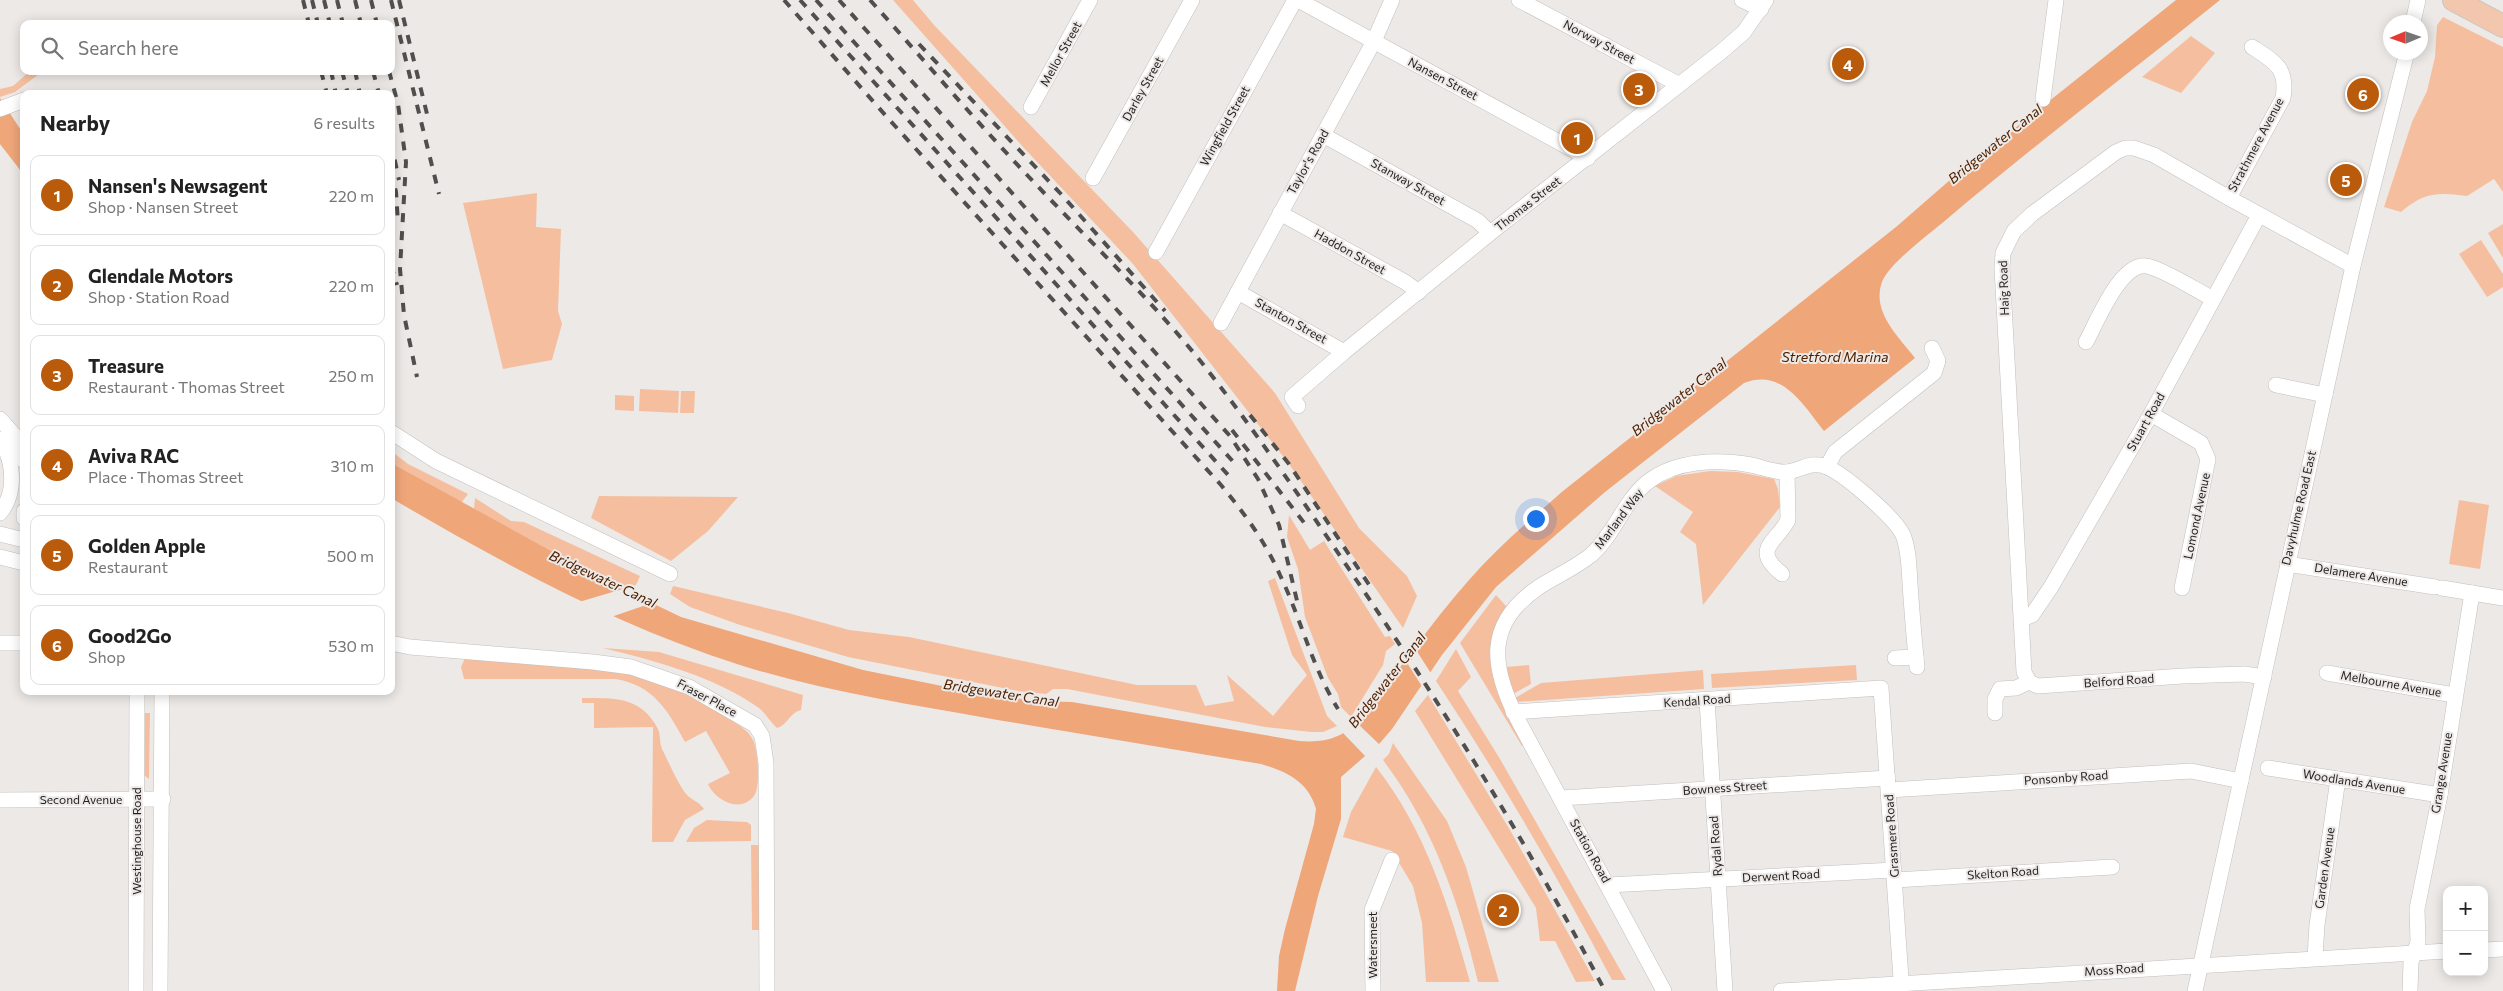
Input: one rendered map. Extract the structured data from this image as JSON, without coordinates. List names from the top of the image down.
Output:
{
  "streets": {
    "street": [
      "Norway Street",
      "Mellor Street",
      "Nansen Street",
      "Darley Street",
      "Wingfield Street",
      "Strathmere Avenue",
      "Taylor's Road",
      "Stanway Street",
      "Thomas Street",
      "Haddon Street",
      "Haig Road",
      "Stanton Street",
      "Stuart Road",
      "Davyhulme Road East",
      "Lomond Avenue",
      "Marland Way",
      "Delamere Avenue",
      "Belford Road",
      "Melbourne Avenue",
      "Fraser Place",
      "Kendal Road",
      "Grange Avenue",
      "Ponsonby Road",
      "Woodlands Avenue",
      "Bowness Street",
      "Second Avenue",
      "Grasmere Road",
      "Westinghouse Road",
      "Rydal Road",
      "Station Road",
      "Garden Avenue",
      "Skelton Road",
      "Derwent Road",
      "Watersmeet",
      "Moss Road"
    ]
  },
  "crossings": [
    ["Norway Street", "Thomas Street"],
    ["Nansen Street", "Wingfield Street"],
    ["Nansen Street", "Taylor's Road"],
    ["Nansen Street", "Thomas Street"],
    ["Strathmere Avenue", "Haig Road"],
    ["Taylor's Road", "Stanway Street"],
    ["Taylor's Road", "Haddon Street"],
    ["Taylor's Road", "Stanton Street"],
    ["Stanway Street", "Thomas Street"],
    ["Thomas Street", "Haddon Street"],
    ["Thomas Street", "Stanton Street"],
    ["Haig Road", "Stuart Road"],
    ["Haig Road", "Davyhulme Road East"],
    ["Haig Road", "Belford Road"],
    ["Stuart Road", "Lomond Avenue"],
    ["Davyhulme Road East", "Delamere Avenue"],
    ["Davyhulme Road East", "Belford Road"],
    ["Davyhulme Road East", "Ponsonby Road"],
    ["Davyhulme Road East", "Moss Road"],
    ["Marland Way", "Kendal Road"],
    ["Marland Way", "Station Road"],
    ["Delamere Avenue", "Grange Avenue"],
    ["Melbourne Avenue", "Grange Avenue"],
    ["Kendal Road", "Grasmere Road"],
    ["Kendal Road", "Rydal Road"],
    ["Kendal Road", "Station Road"],
    ["Grange Avenue", "Woodlands Avenue"],
    ["Grange Avenue", "Moss Road"],
    ["Ponsonby Road", "Bowness Street"],
    ["Ponsonby Road", "Grasmere Road"],
    ["Woodlands Avenue", "Garden Avenue"],
    ["Bowness Street", "Grasmere Road"],
    ["Bowness Street", "Rydal Road"],
    ["Bowness Street", "Station Road"],
    ["Second Avenue", "Westinghouse Road"],
    ["Grasmere Road", "Skelton Road"],
    ["Grasmere Road", "Derwent Road"],
    ["Grasmere Road", "Moss Road"],
    ["Rydal Road", "Derwent Road"],
    ["Station Road", "Derwent Road"],
    ["Garden Avenue", "Moss Road"],
    ["Skelton Road", "Derwent Road"]
  ],
  "water": ["Bridgewater Canal", "Stretford Marina"],
  "north": "left",
  "page": {
    "search": "Search here",
    "pins": [
      "4",
      "3",
      "6",
      "1",
      "5",
      "2"
    ],
    "heading": ["Nearby", "6 results"],
    "list": [
      {
        "mark": "1",
        "name": "Nansen's Newsagent",
        "note": "Shop · Nansen Street",
        "value": "220 m"
      },
      {
        "mark": "2",
        "name": "Glendale Motors",
        "note": "Shop · Station Road",
        "value": "220 m"
      },
      {
        "mark": "3",
        "name": "Treasure",
        "note": "Restaurant · Thomas Street",
        "value": "250 m"
      },
      {
        "mark": "4",
        "name": "Aviva RAC",
        "note": "Place · Thomas Street",
        "value": "310 m"
      },
      {
        "mark": "5",
        "name": "Golden Apple",
        "note": "Restaurant",
        "value": "500 m"
      },
      {
        "mark": "6",
        "name": "Good2Go",
        "note": "Shop",
        "value": "530 m"
      }
    ],
    "map_buttons": ["+", "−"]
  }
}
